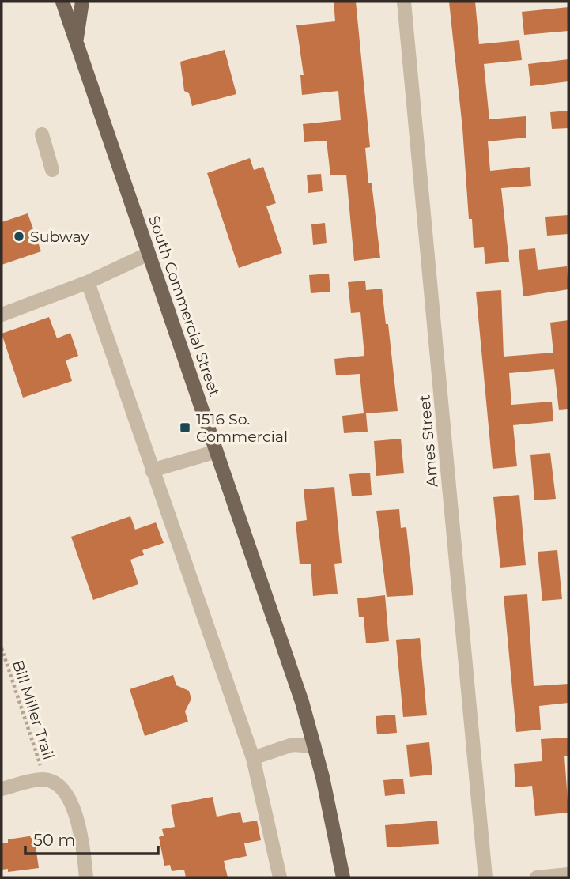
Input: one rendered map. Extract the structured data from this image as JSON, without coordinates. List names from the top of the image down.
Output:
{
  "streets": {
    "main road": ["South Commercial Street"],
    "street": ["Ames Street"],
    "path": ["Bill Miller Trail"]
  },
  "places": {
    "other": ["Subway"],
    "transit": ["1516 So. Commercial"]
  },
  "scale_bar": "50 m"
}
